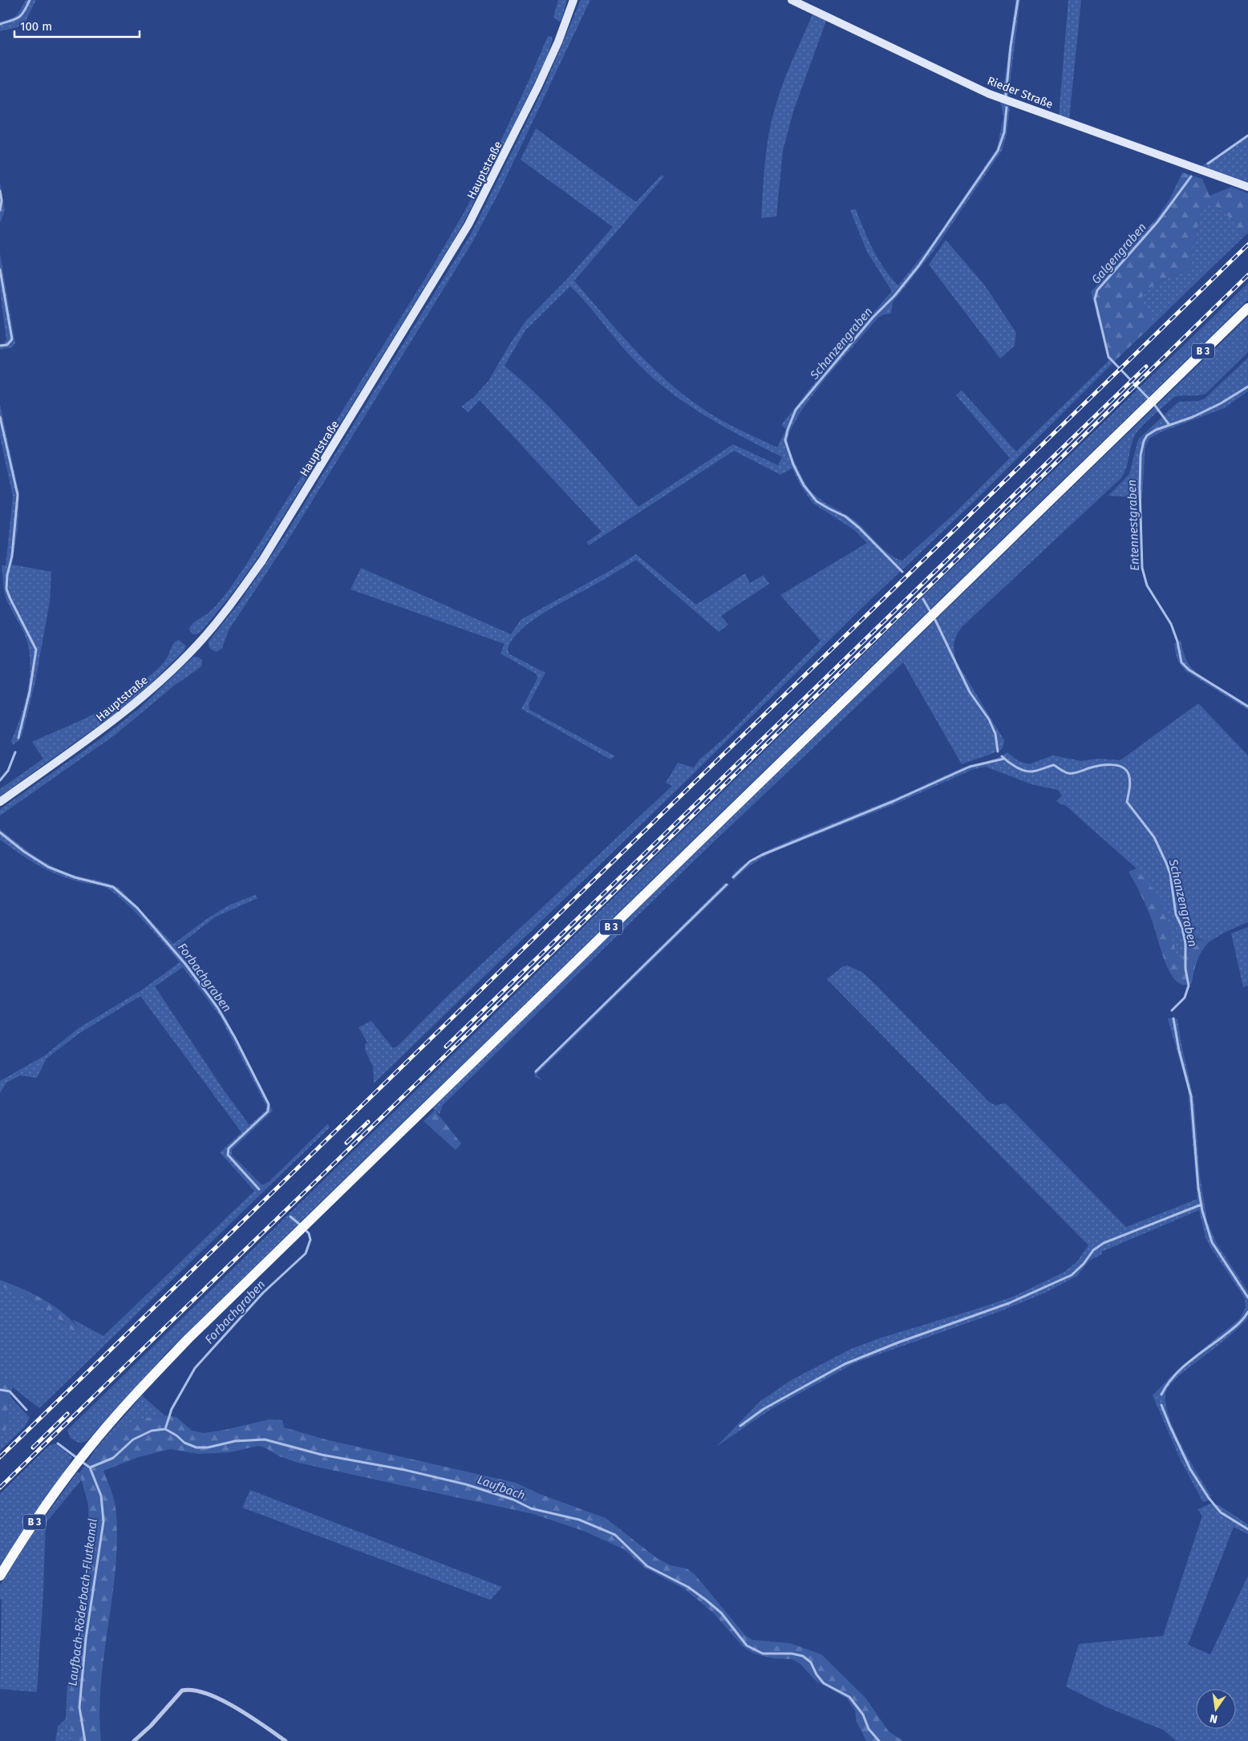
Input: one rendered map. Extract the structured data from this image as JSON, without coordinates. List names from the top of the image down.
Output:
{
  "streets": {
    "main road": ["B 3"],
    "street": ["Rieder Straße", "Hauptstraße"]
  },
  "water": [
    "Galgengraben",
    "Schanzengraben",
    "Entennestgraben",
    "Forbachgraben",
    "Laufbach",
    "Laufbach-Röderbach-Flutkanal"
  ],
  "scale_bar": "100 m",
  "north": "bottom"
}
